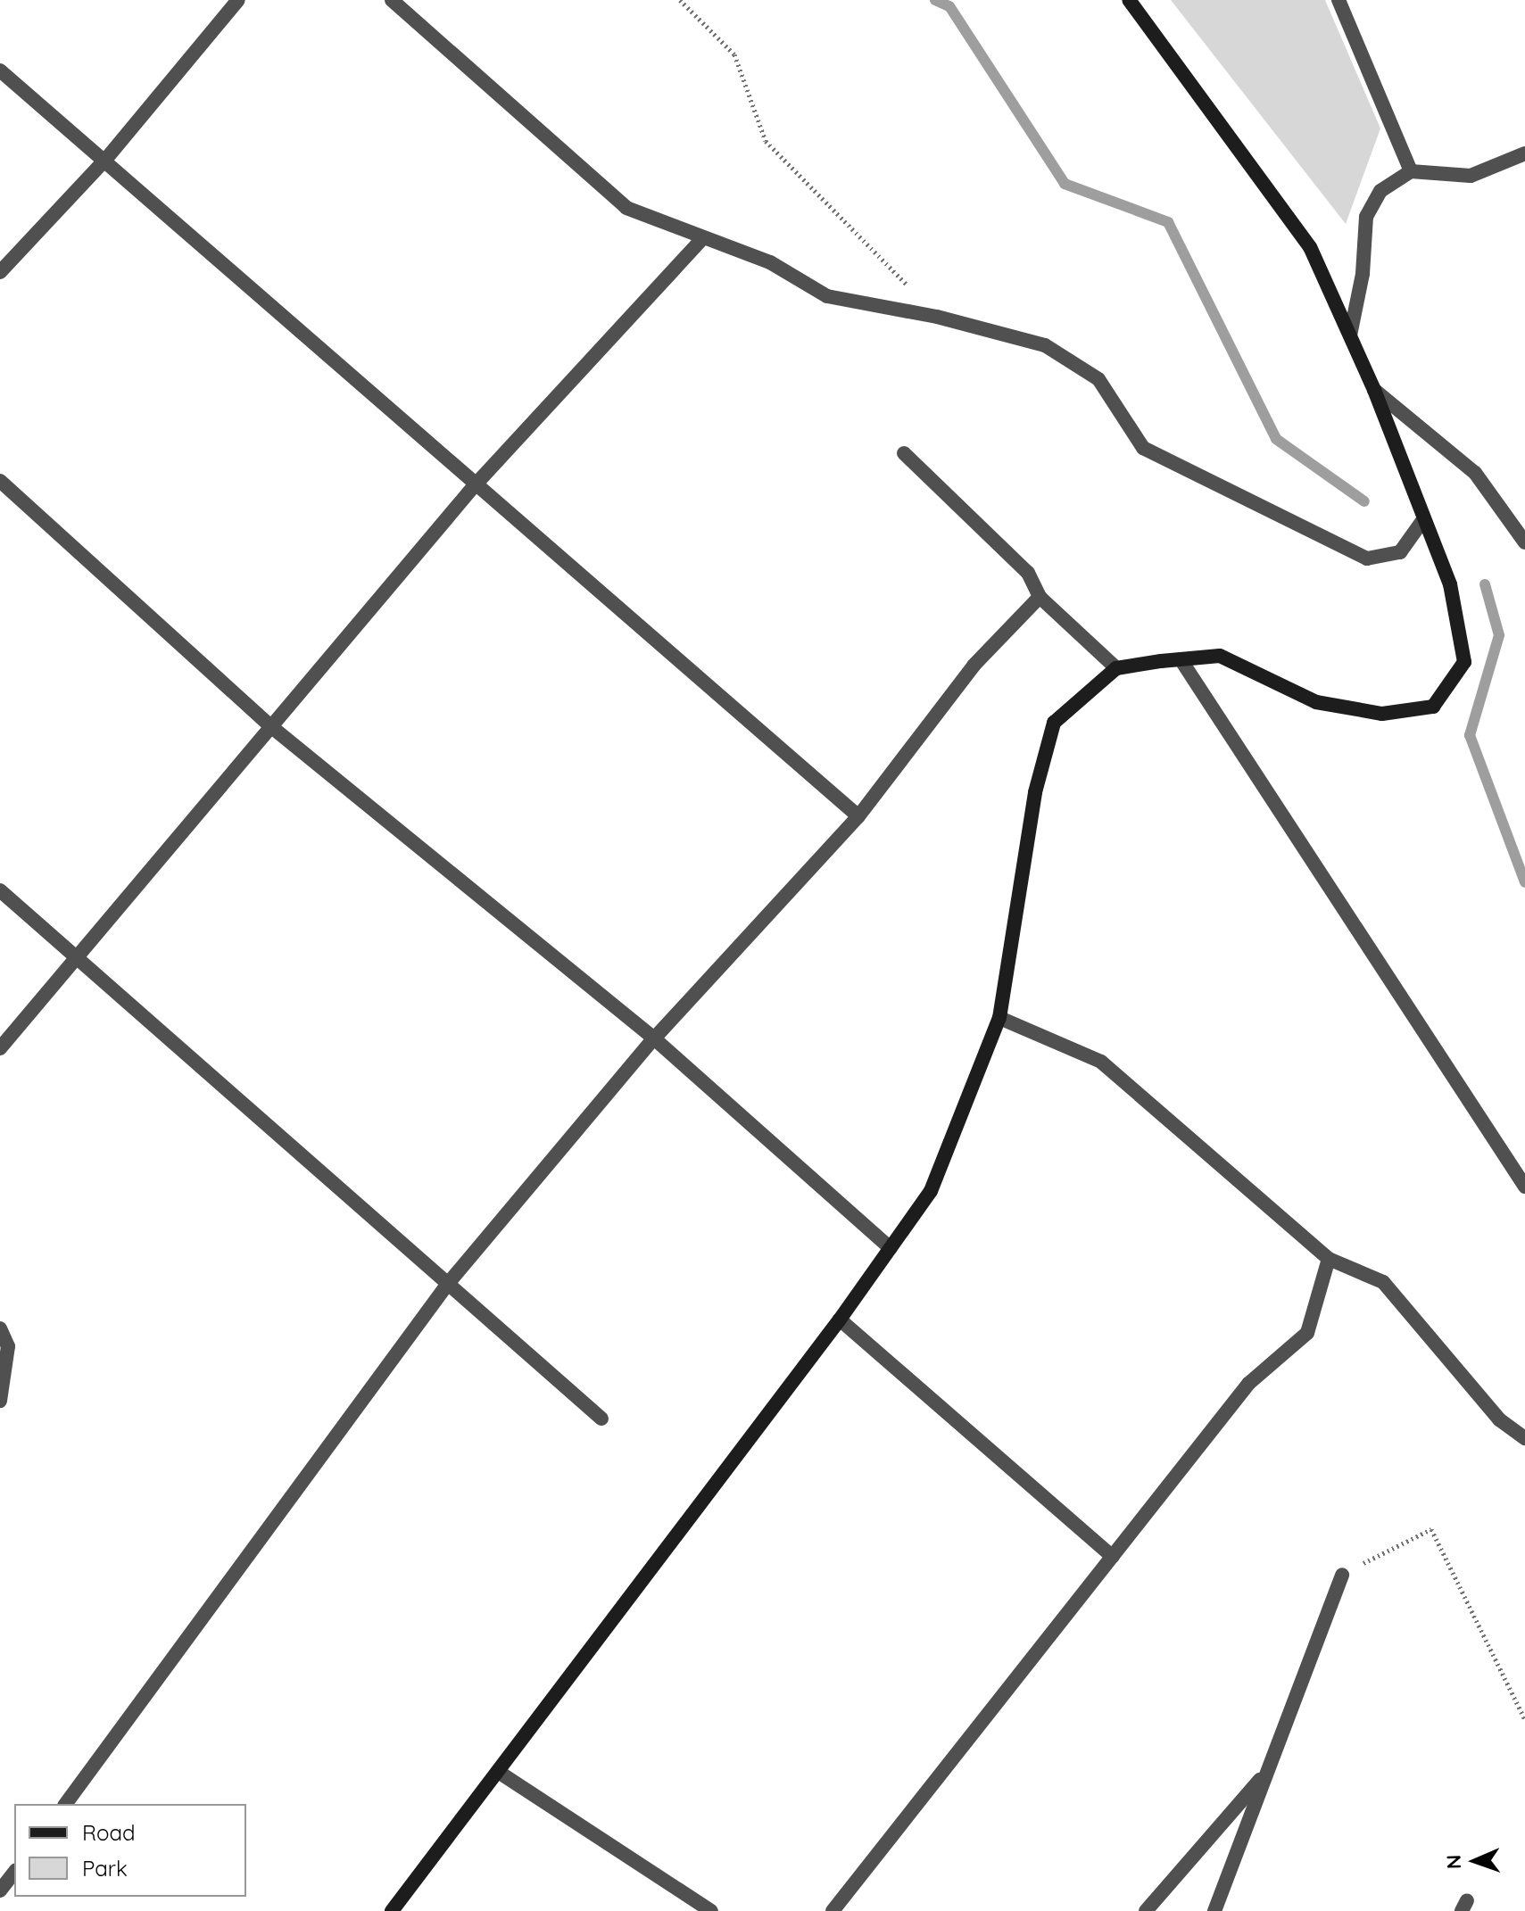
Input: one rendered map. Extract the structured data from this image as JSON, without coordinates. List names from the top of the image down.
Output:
{
  "legend": ["Road", "Park"],
  "north": "left"
}
